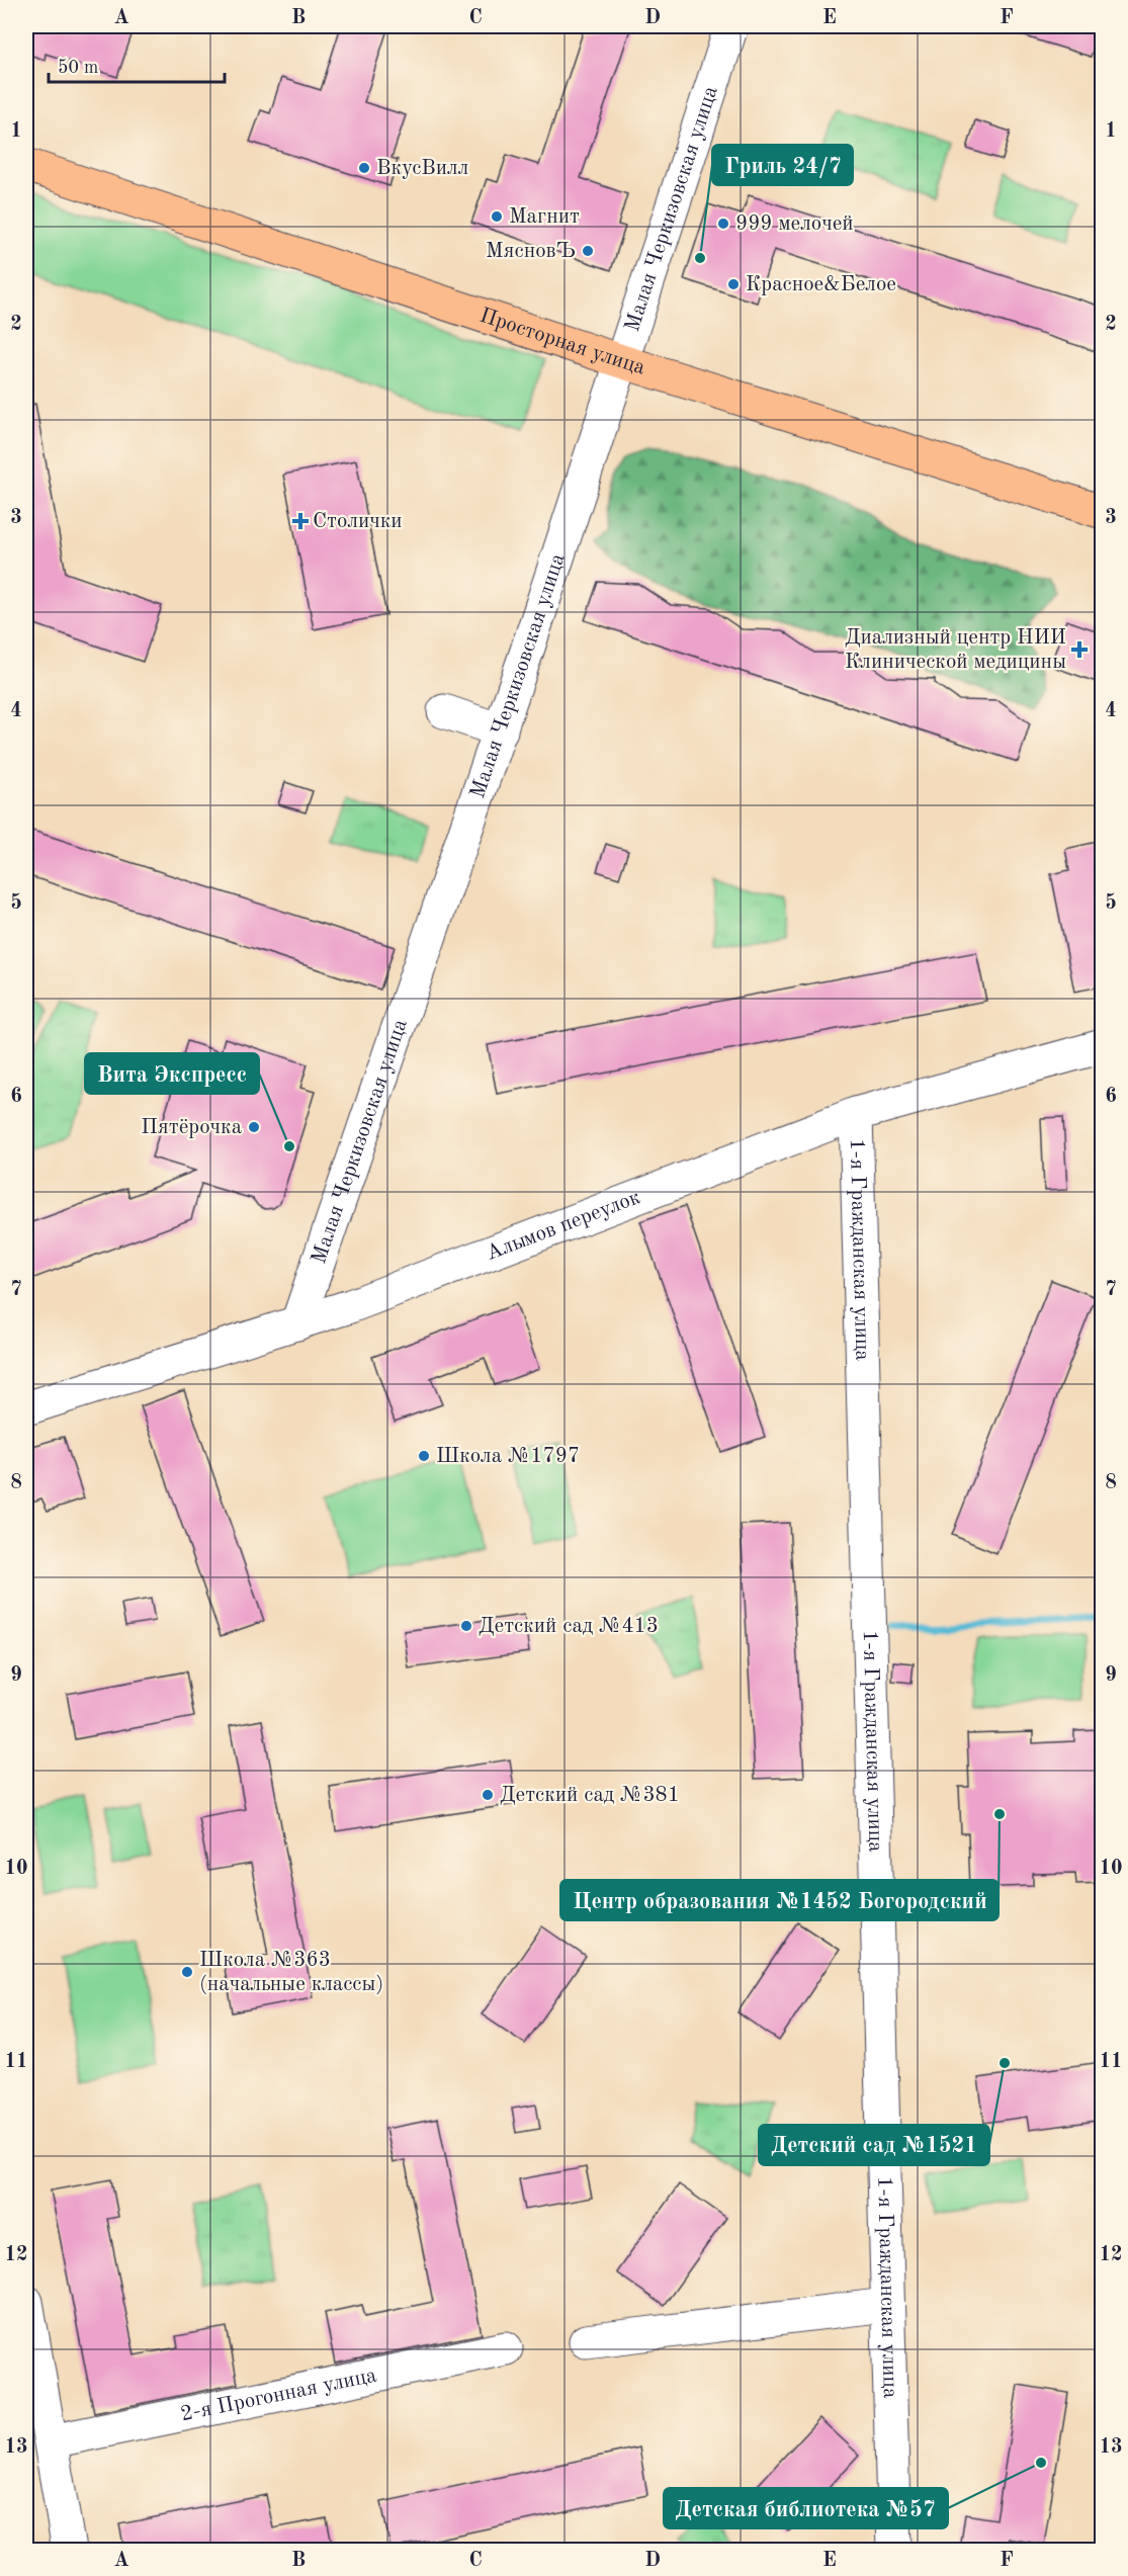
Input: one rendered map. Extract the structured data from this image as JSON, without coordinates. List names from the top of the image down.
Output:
{
  "streets": {
    "main road": ["Просторная улица"],
    "street": [
      "Малая Черкизовская улица",
      "Алымов переулок",
      "1-я Гражданская улица",
      "2-я Прогонная улица"
    ]
  },
  "crossings": [
    ["Малая Черкизовская улица", "Просторная улица"],
    ["Малая Черкизовская улица", "Алымов переулок"],
    ["Алымов переулок", "1-я Гражданская улица"]
  ],
  "places": {
    "other": [
      "ВкусВилл",
      "Магнит",
      "999 мелочей",
      "МясновЪ",
      "Гриль 24/7",
      "Красное&Белое",
      "Пятёрочка",
      "Вита Экспресс",
      "Школа №1797",
      "Детский сад №413",
      "Детский сад №381",
      "Центр образования №1452 Богородский",
      "Школа №363 (начальные классы)",
      "Детский сад №1521",
      "Детская библиотека №57"
    ],
    "health": ["Столички", "Диализный центр НИИ Клинической медицины"]
  },
  "scale_bar": "50 m",
  "grid": {
    "columns": [
      "A",
      "B",
      "C",
      "D",
      "E",
      "F"
    ],
    "rows": [
      "1",
      "2",
      "3",
      "4",
      "5",
      "6",
      "7",
      "8",
      "9",
      "10",
      "11",
      "12",
      "13"
    ]
  }
}
